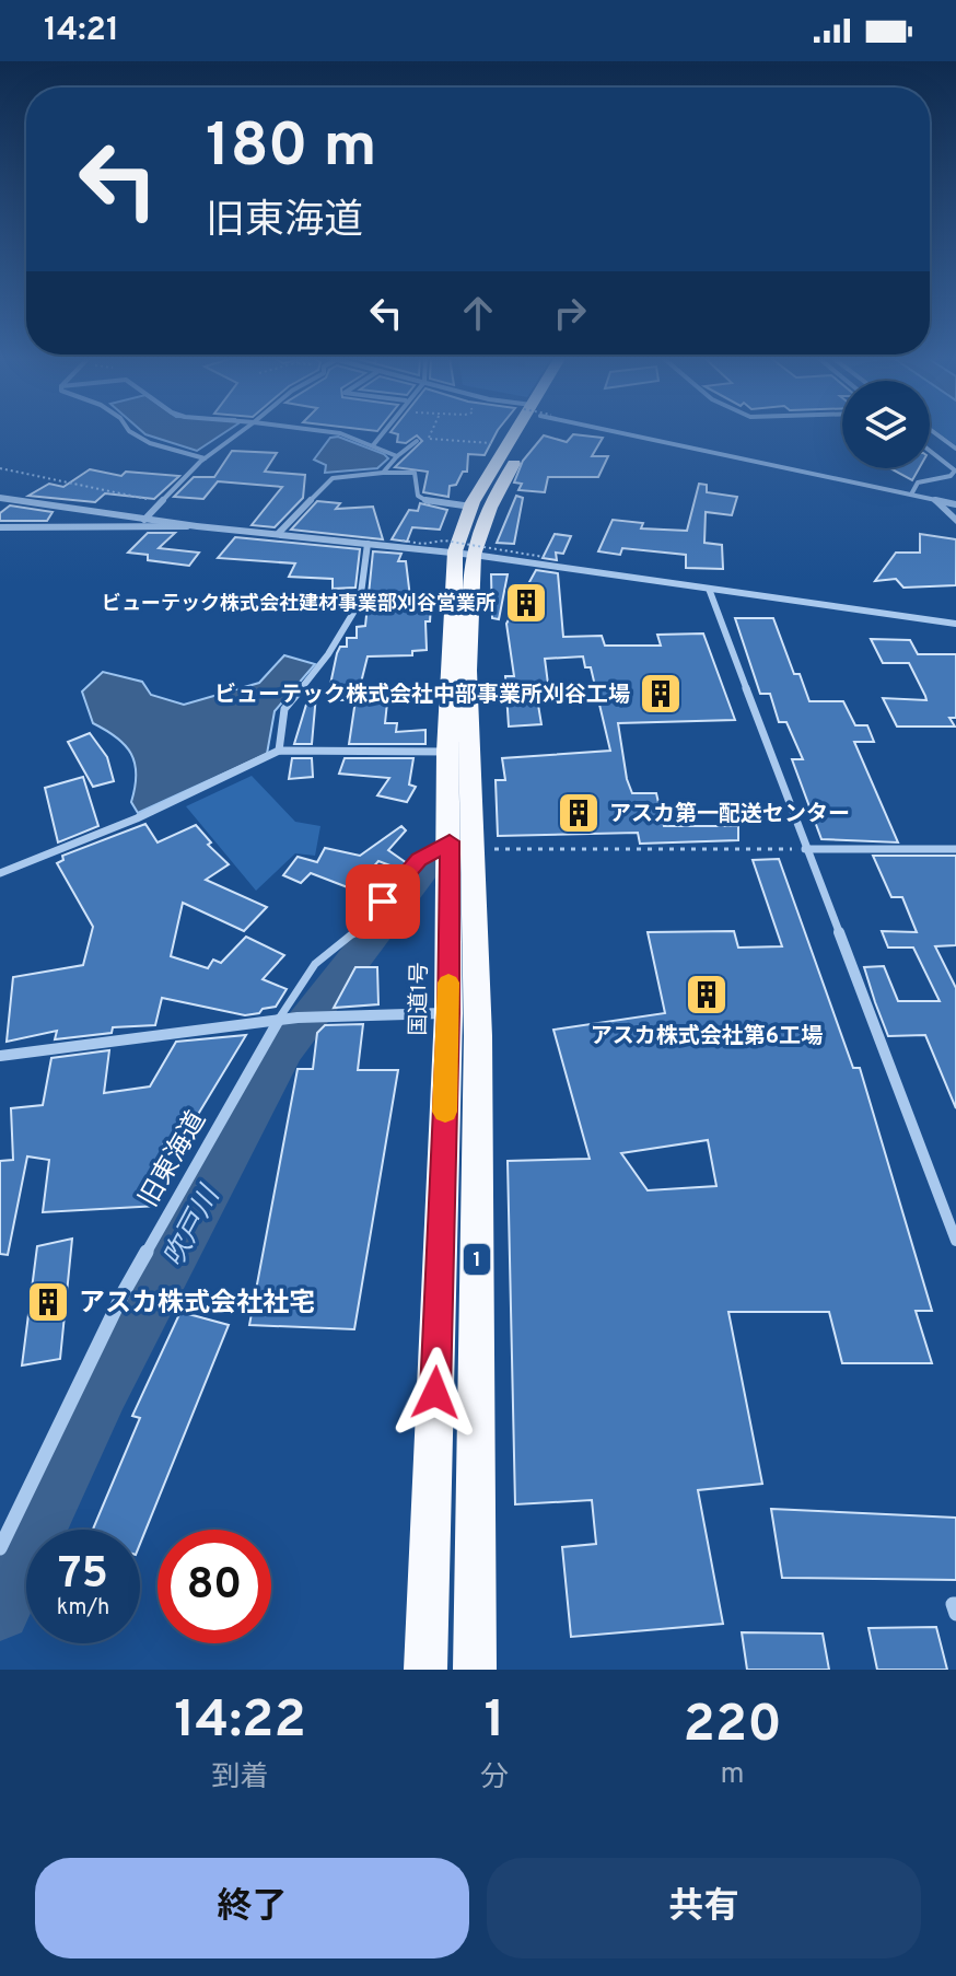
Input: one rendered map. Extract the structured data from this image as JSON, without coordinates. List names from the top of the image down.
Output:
{
  "streets": {
    "highway": ["国道1号", "1"],
    "street": ["旧東海道"]
  },
  "crossings": [
    ["国道1号", "旧東海道"]
  ],
  "water": ["吹戸川"],
  "places": {
    "building": [
      "ビューテック株式会社建材事業部刈谷営業所",
      "ビューテック株式会社中部事業所刈谷工場",
      "アスカ第一配送センター",
      "アスカ株式会社第6工場",
      "アスカ株式会社社宅"
    ]
  },
  "page": {
    "status": "14:21",
    "turn": ["180 m", "旧東海道"],
    "speed": "75 km/h",
    "limit": "80",
    "eta": [
      "14:22",
      "到着",
      "1",
      "分",
      "220",
      "m"
    ],
    "buttons": ["終了", "共有"]
  }
}
